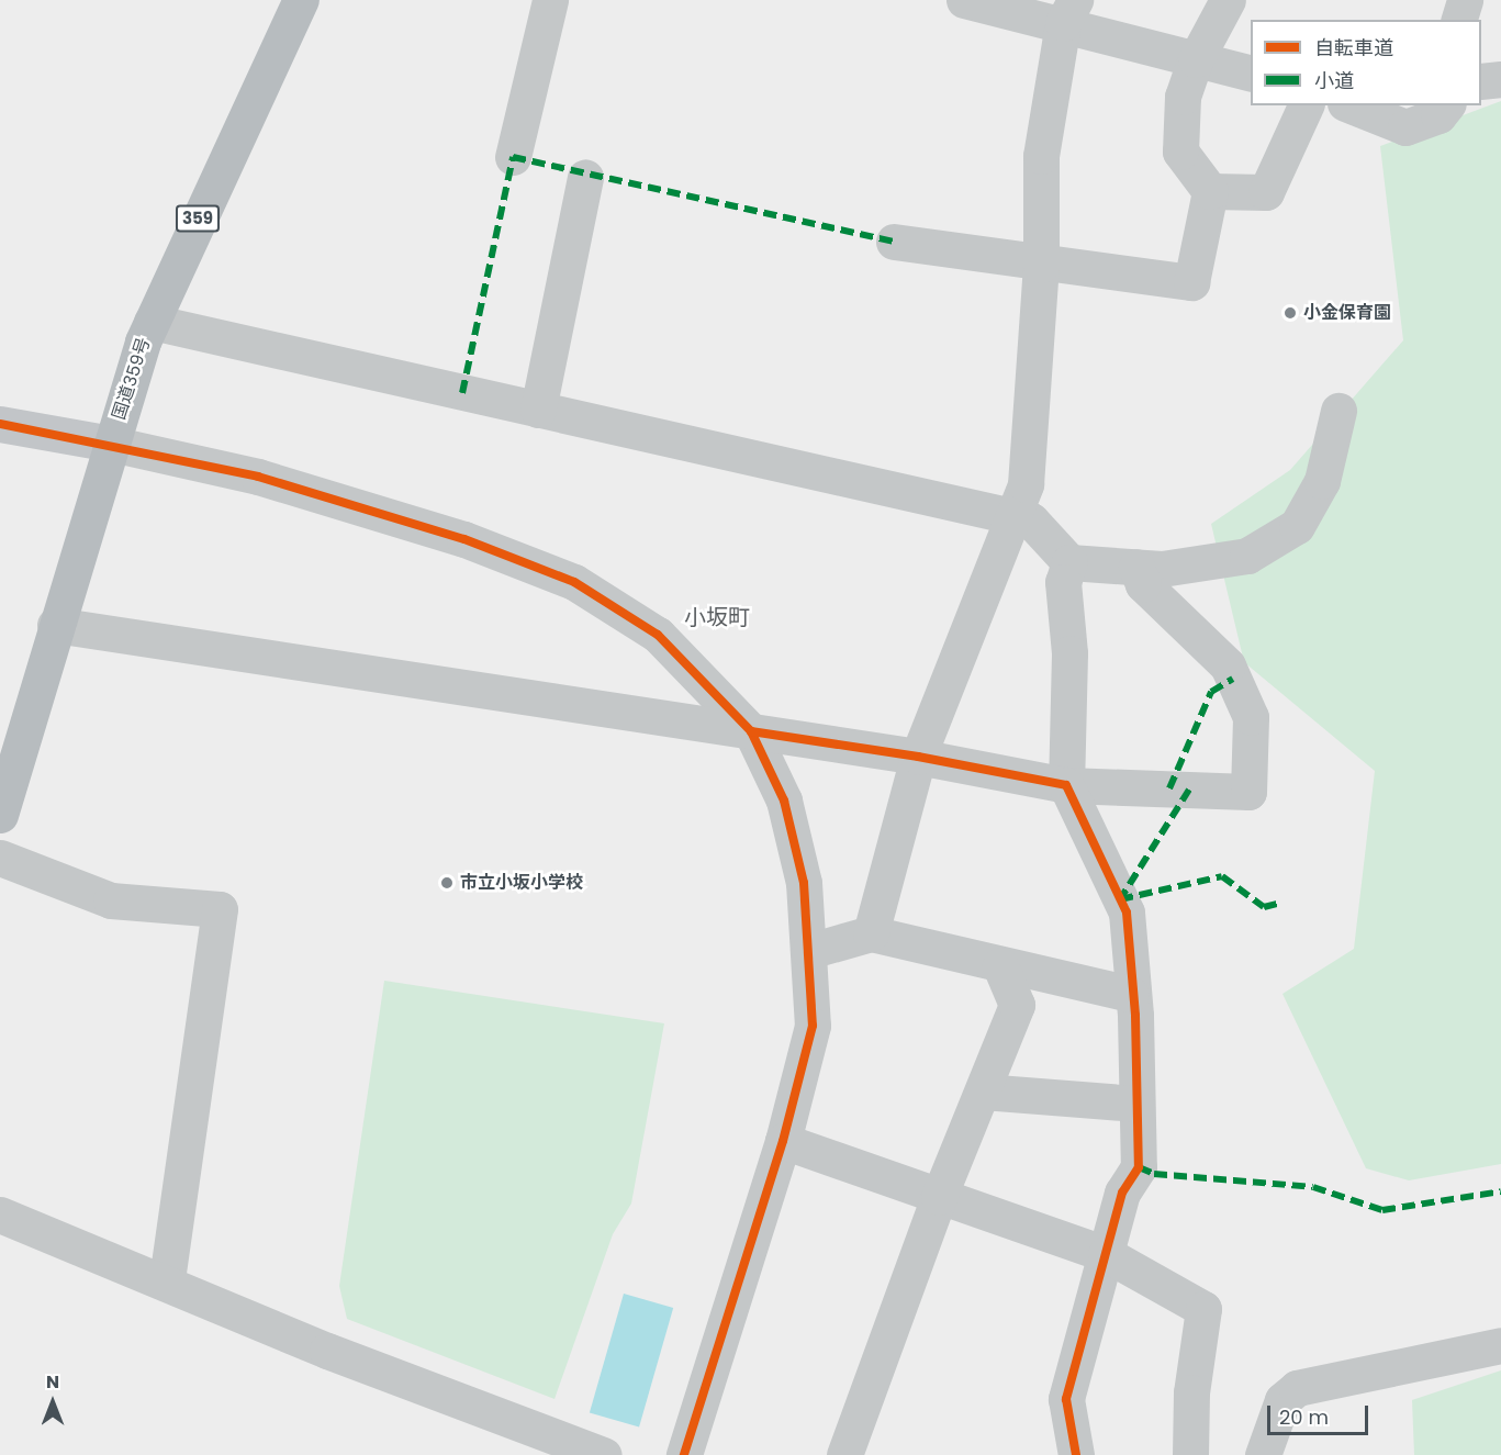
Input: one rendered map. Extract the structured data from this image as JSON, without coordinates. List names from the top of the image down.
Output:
{
  "streets": {
    "highway": ["359", "国道359号"]
  },
  "districts": ["小坂町"],
  "places": ["小金保育園", "市立小坂小学校"],
  "legend": ["自転車道", "小道"],
  "scale_bar": "20 m",
  "north": "top"
}
